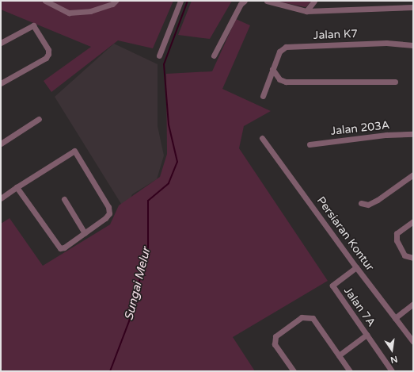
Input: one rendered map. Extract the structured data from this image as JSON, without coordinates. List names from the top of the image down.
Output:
{
  "streets": {
    "street": [
      "Jalan K7",
      "Jalan 203A",
      "Persiaran Kontur",
      "Jalan 7A"
    ]
  },
  "crossings": [
    ["Persiaran Kontur", "Jalan 7A"]
  ],
  "water": ["Sungai Melur"],
  "north": "bottom"
}
